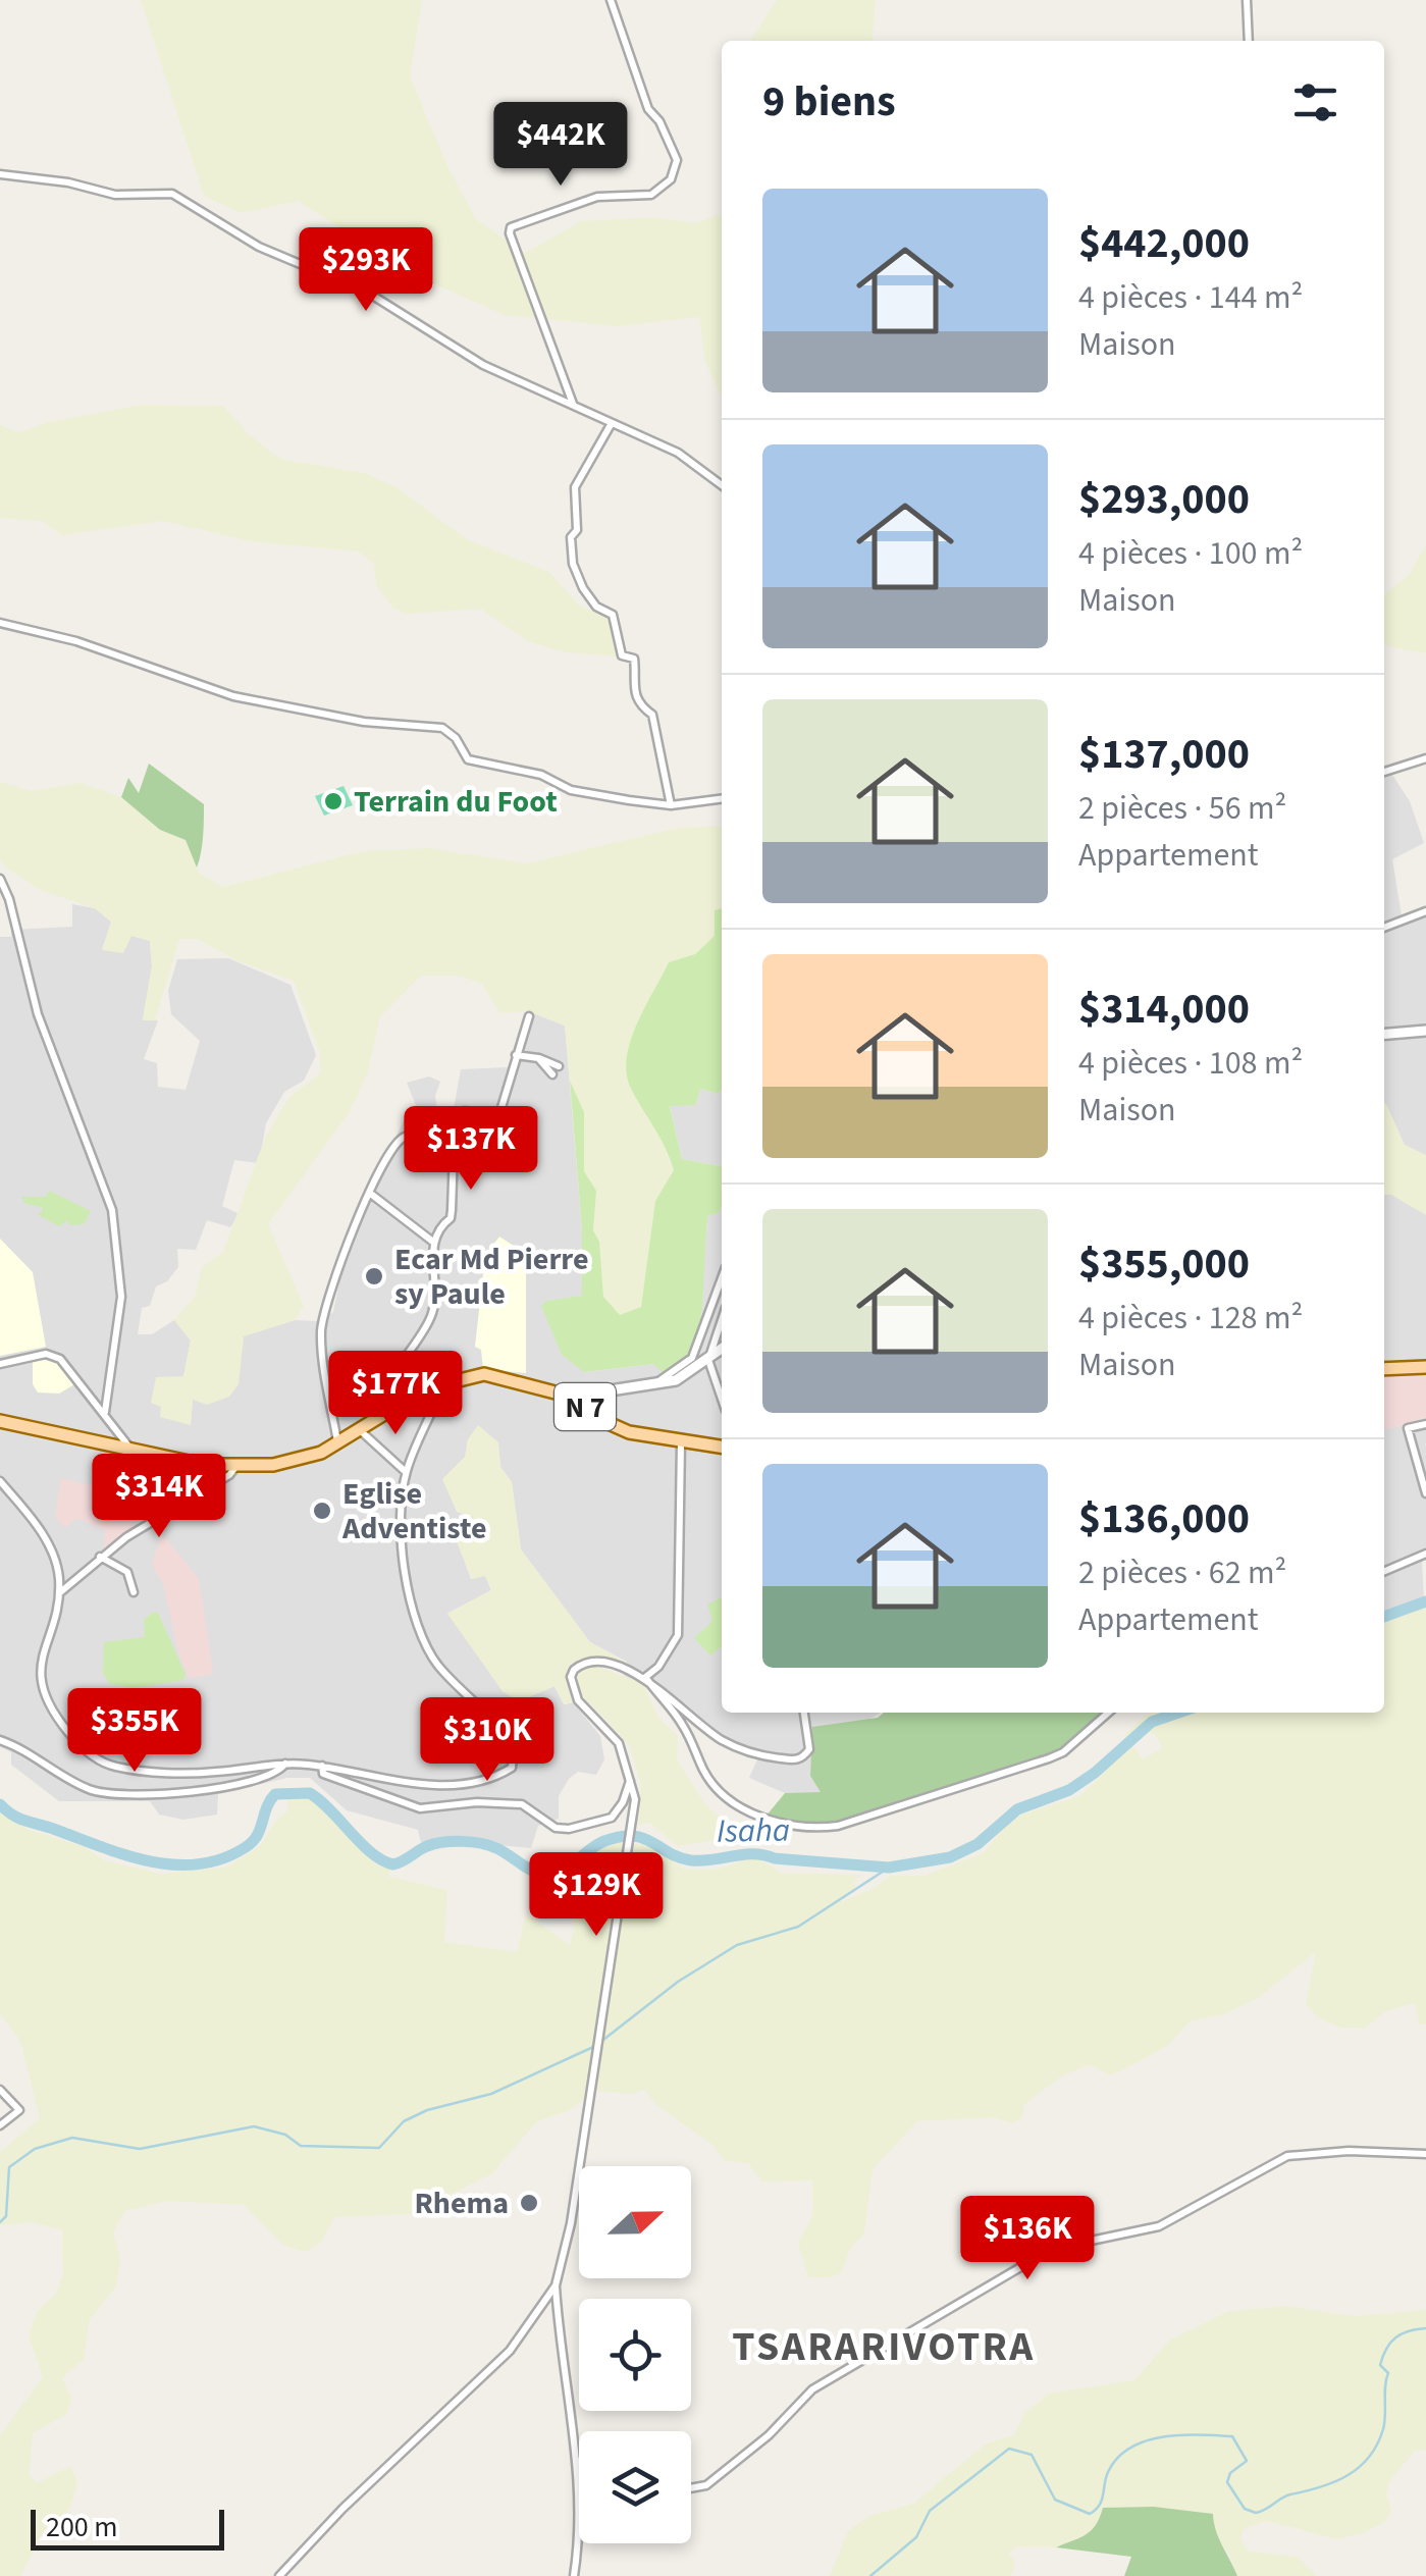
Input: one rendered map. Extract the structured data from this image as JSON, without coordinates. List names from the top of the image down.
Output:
{
  "streets": {
    "main road": ["N 7"]
  },
  "districts": ["TSARARIVOTRA"],
  "water": ["Isaha"],
  "places": [
    "Terrain du Foot",
    "Ecar Md Pierre sy Paule",
    "Eglise Adventiste",
    "Rhema"
  ],
  "scale_bar": "200 m",
  "north": "right",
  "page": {
    "heading": "9 biens",
    "price": [
      "$442K",
      "$293K",
      "$137K",
      "$177K",
      "$314K",
      "$355K",
      "$310K",
      "$129K",
      "$136K"
    ],
    "list": [
      {
        "name": "$442,000",
        "note": "4 pièces · 144 m² · Maison"
      },
      {
        "name": "$293,000",
        "note": "4 pièces · 100 m² · Maison"
      },
      {
        "name": "$137,000",
        "note": "2 pièces · 56 m² · Appartement"
      },
      {
        "name": "$314,000",
        "note": "4 pièces · 108 m² · Maison"
      },
      {
        "name": "$355,000",
        "note": "4 pièces · 128 m² · Maison"
      },
      {
        "name": "$136,000",
        "note": "2 pièces · 62 m² · Appartement"
      }
    ],
    "scale": "200 m"
  }
}
